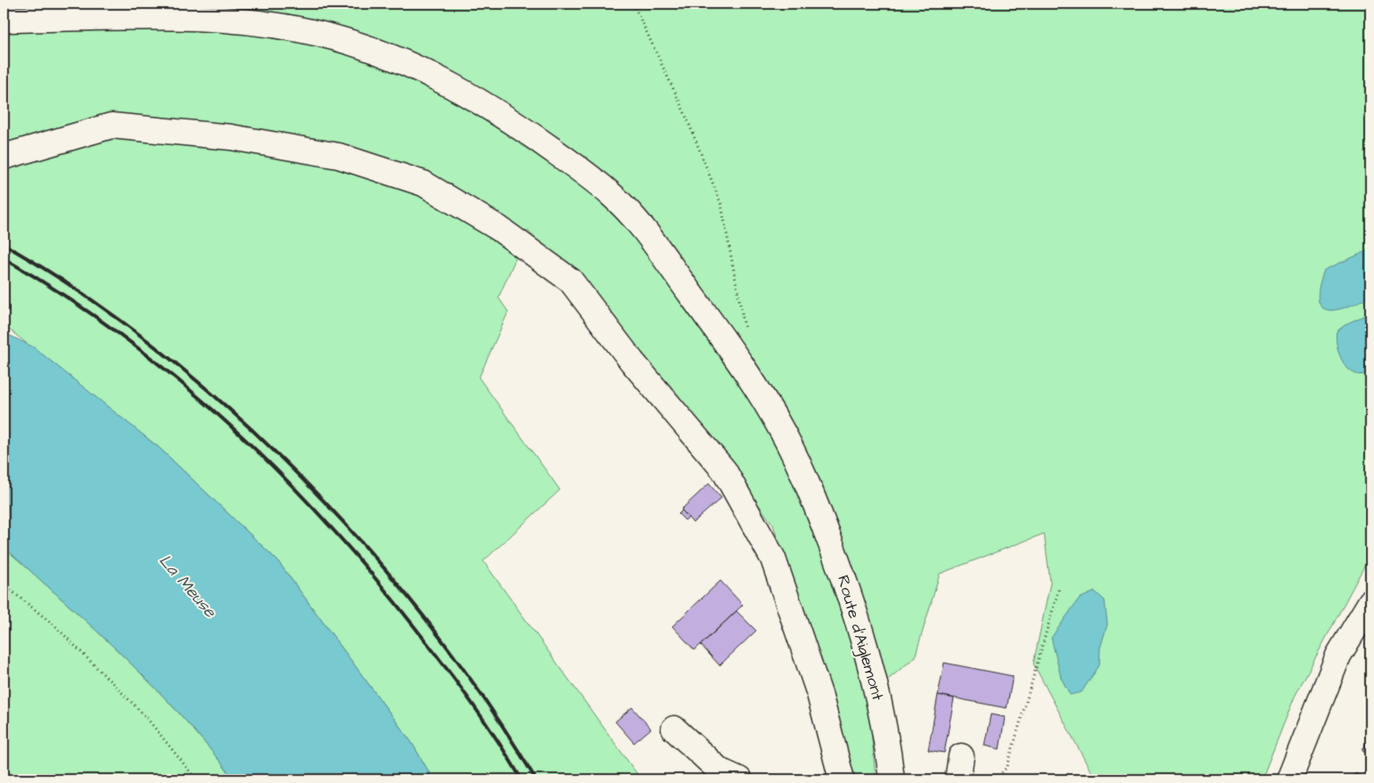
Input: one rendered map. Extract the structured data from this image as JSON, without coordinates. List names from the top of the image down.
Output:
{
  "streets": {
    "street": ["Route d'Aiglemont"]
  },
  "water": ["La Meuse"]
}
